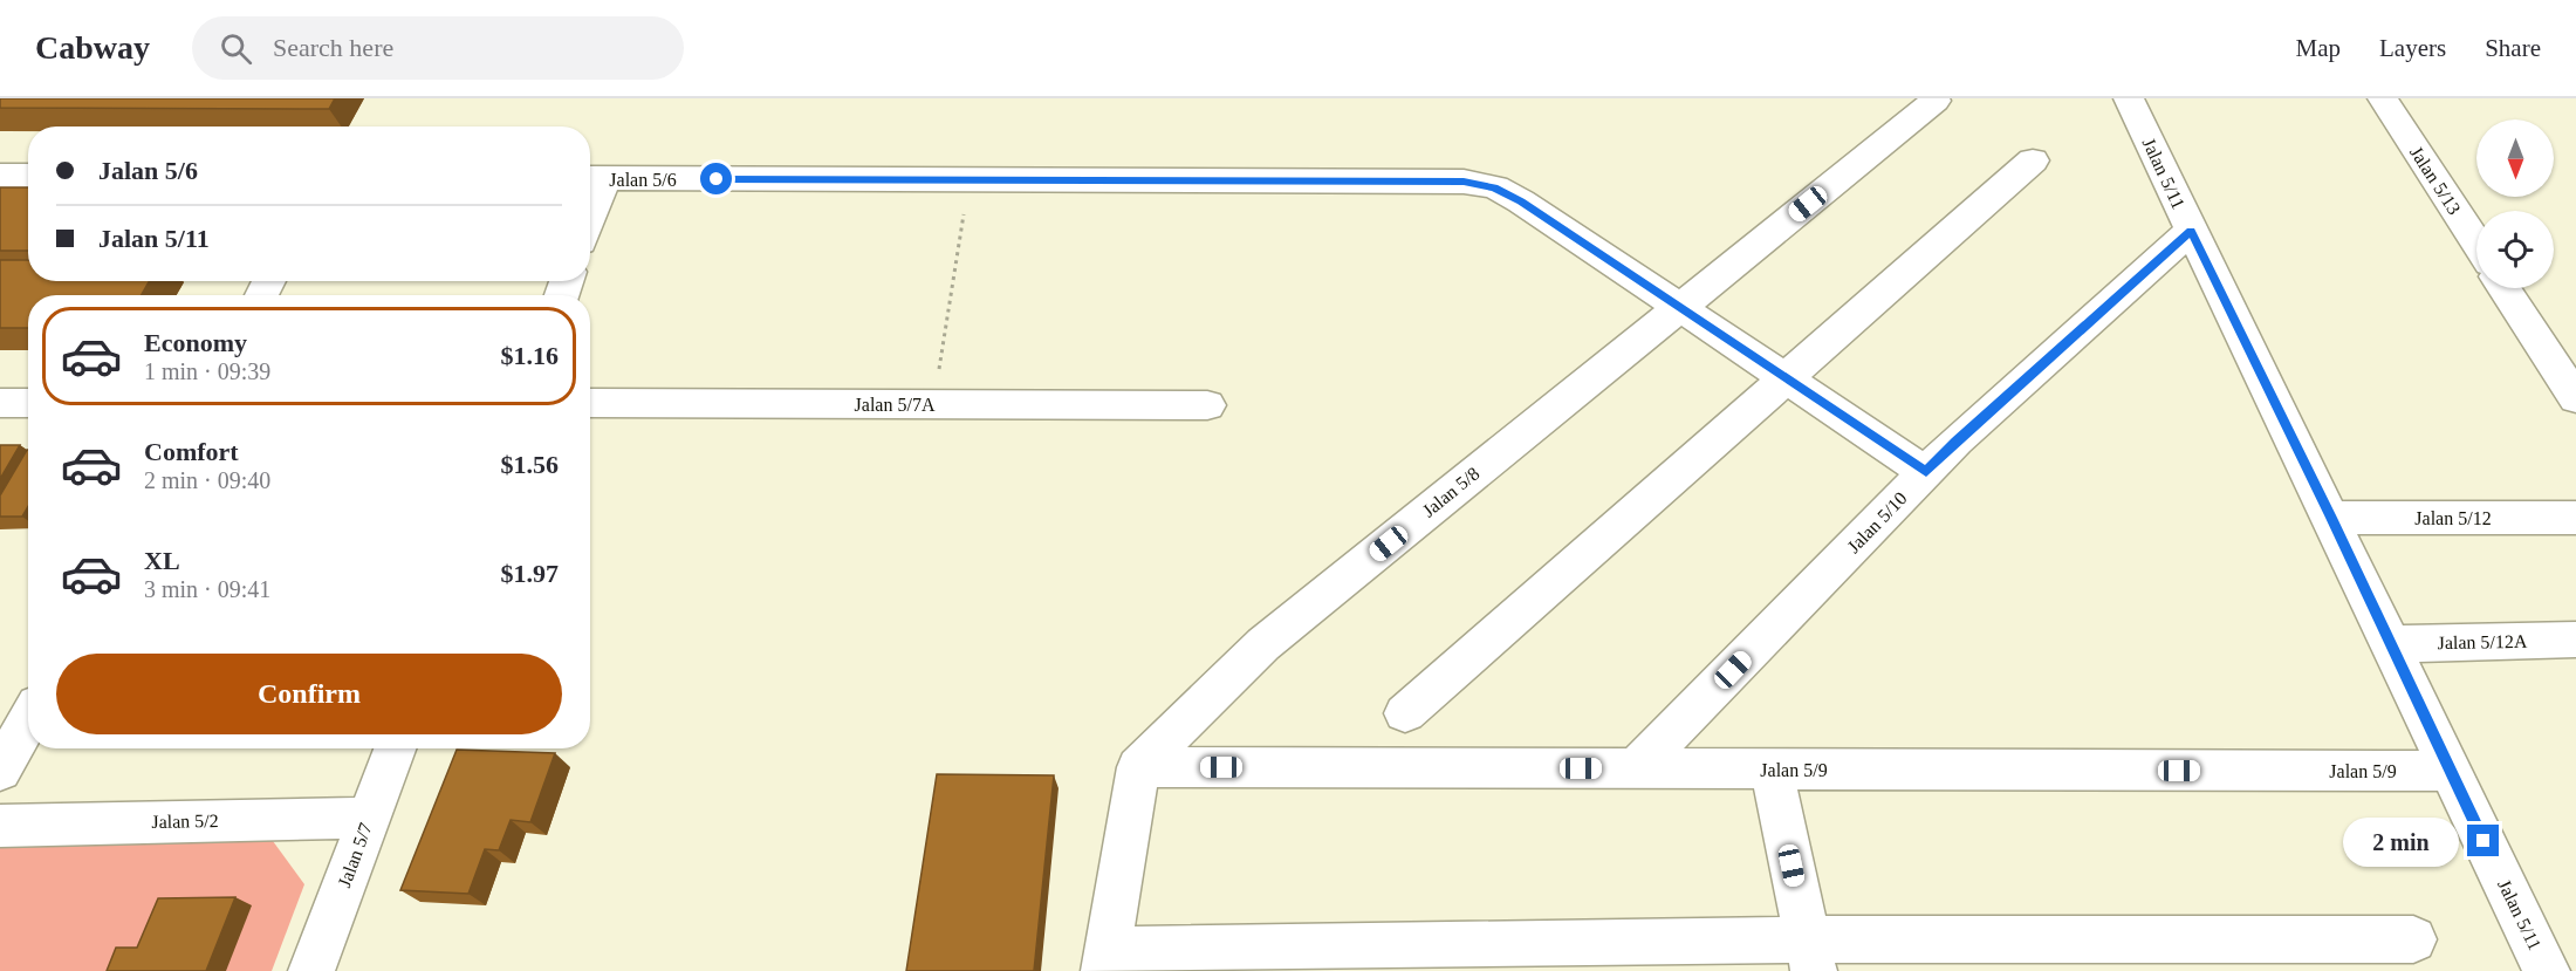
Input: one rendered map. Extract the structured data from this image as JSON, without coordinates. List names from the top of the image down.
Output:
{
  "streets": {
    "street": [
      "Jalan 5/11",
      "Jalan 5/6",
      "Jalan 5/13",
      "Jalan 5/7A",
      "Jalan 5/8",
      "Jalan 5/12",
      "Jalan 5/10",
      "Jalan 5/12A",
      "Jalan 5/9",
      "Jalan 5/2",
      "Jalan 5/7"
    ]
  },
  "crossings": [
    ["Jalan 5/11", "Jalan 5/12"],
    ["Jalan 5/11", "Jalan 5/10"],
    ["Jalan 5/11", "Jalan 5/12A"],
    ["Jalan 5/11", "Jalan 5/9"],
    ["Jalan 5/6", "Jalan 5/8"],
    ["Jalan 5/6", "Jalan 5/10"],
    ["Jalan 5/8", "Jalan 5/9"],
    ["Jalan 5/10", "Jalan 5/9"],
    ["Jalan 5/2", "Jalan 5/7"]
  ],
  "north": "bottom",
  "page": {
    "header": "Cabway",
    "search": "Search here",
    "nav": ["Map", "Layers", "Share"],
    "banner": ["Jalan 5/6", "Jalan 5/11"],
    "list": [
      {
        "name": "Economy",
        "note": "1 min · 09:39",
        "value": "$1.16"
      },
      {
        "name": "Comfort",
        "note": "2 min · 09:40",
        "value": "$1.56"
      },
      {
        "name": "XL",
        "note": "3 min · 09:41",
        "value": "$1.97"
      }
    ],
    "buttons": "Confirm",
    "bubble": "2 min"
  }
}
